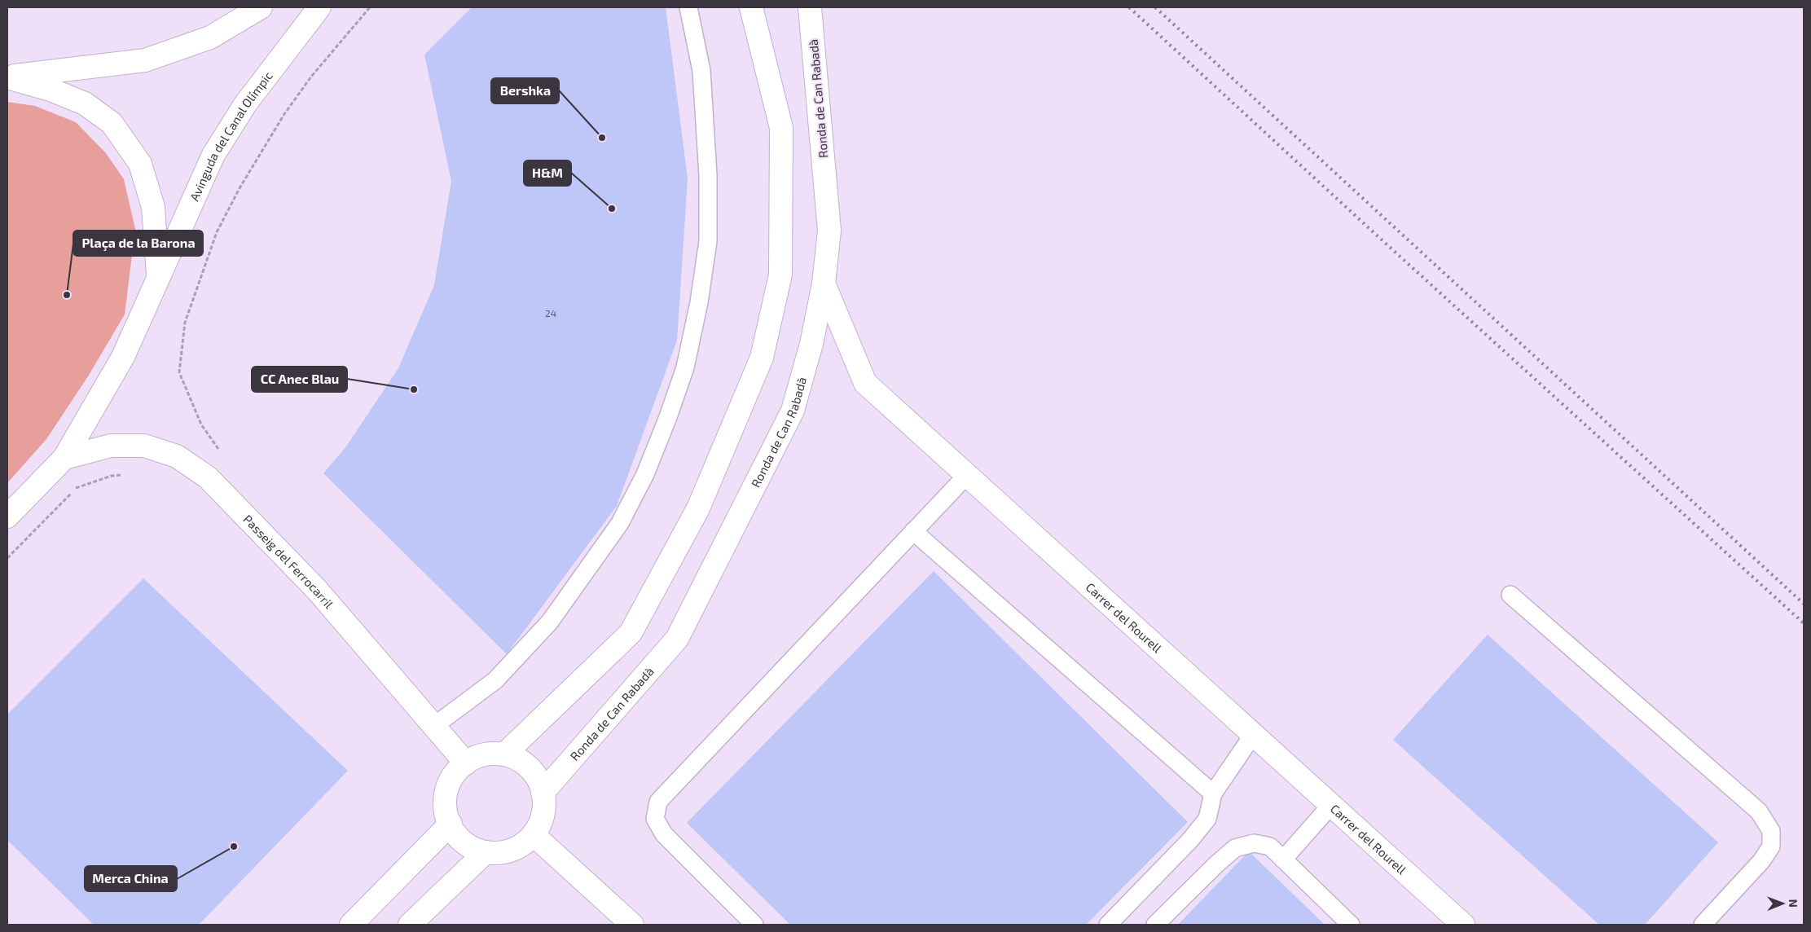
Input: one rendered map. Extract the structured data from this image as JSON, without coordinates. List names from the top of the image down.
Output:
{
  "streets": {
    "street": [
      "Ronda de Can Rabadà",
      "Avinguda del Canal Olímpic",
      "Passeig del Ferrocarril",
      "Carrer del Rourell"
    ]
  },
  "crossings": [
    ["Ronda de Can Rabadà", "Passeig del Ferrocarril"],
    ["Ronda de Can Rabadà", "Carrer del Rourell"],
    ["Avinguda del Canal Olímpic", "Passeig del Ferrocarril"]
  ],
  "places": [
    "Bershka",
    "H&M",
    "Plaça de la Barona",
    "CC Anec Blau",
    "Merca China"
  ],
  "house_numbers": ["24"],
  "north": "right"
}
